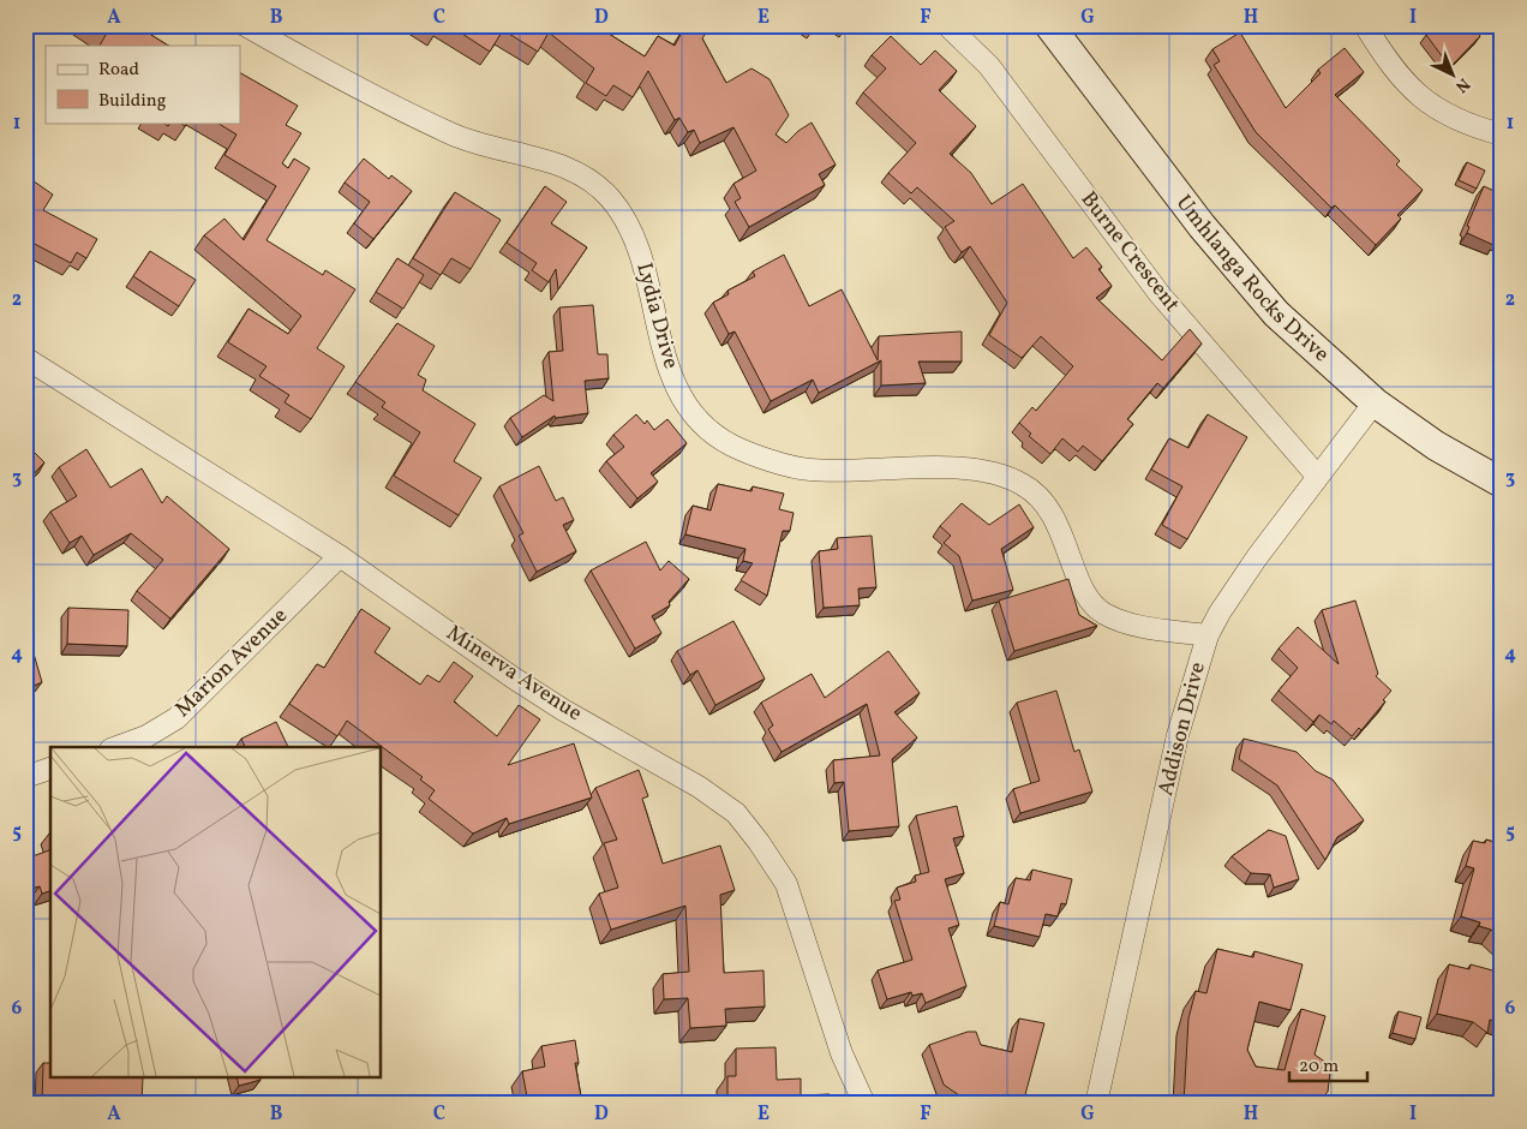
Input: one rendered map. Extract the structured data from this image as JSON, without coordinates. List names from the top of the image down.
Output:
{
  "streets": {
    "main road": ["Umhlanga Rocks Drive"],
    "street": [
      "Burne Crescent",
      "Lydia Drive",
      "Marion Avenue",
      "Minerva Avenue",
      "Addison Drive"
    ]
  },
  "crossings": [
    ["Burne Crescent", "Addison Drive"],
    ["Umhlanga Rocks Drive", "Addison Drive"],
    ["Lydia Drive", "Addison Drive"],
    ["Marion Avenue", "Minerva Avenue"]
  ],
  "legend": ["Road", "Building"],
  "scale_bar": "20 m",
  "north": "bottom right",
  "grid": {
    "columns": [
      "A",
      "B",
      "C",
      "D",
      "E",
      "F",
      "G",
      "H",
      "I"
    ],
    "rows": [
      "1",
      "2",
      "3",
      "4",
      "5",
      "6"
    ]
  }
}
